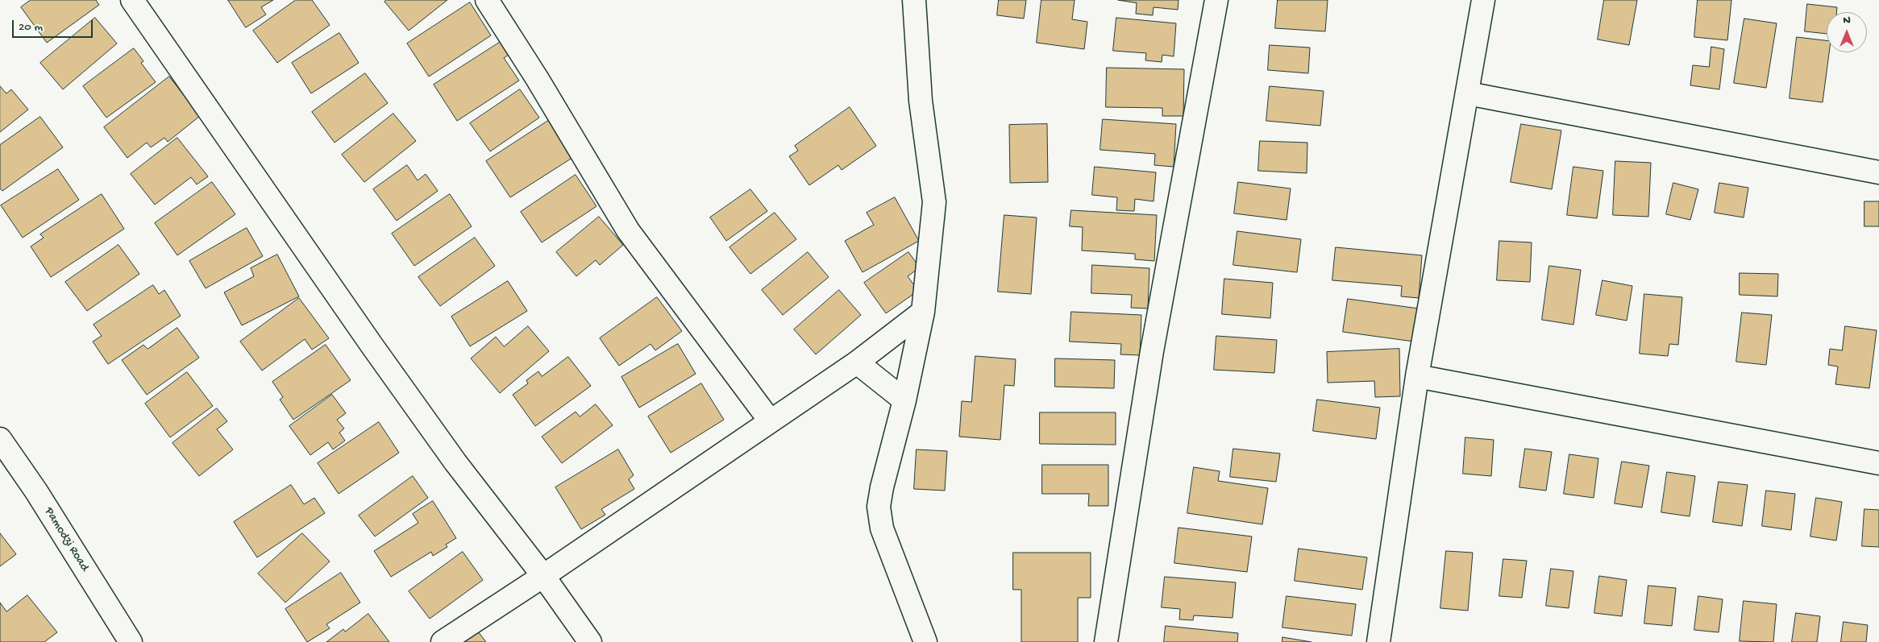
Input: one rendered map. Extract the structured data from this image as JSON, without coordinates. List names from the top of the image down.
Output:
{
  "streets": {
    "street": ["Pamodzi Road"]
  },
  "scale_bar": "20 m",
  "north": "top"
}
